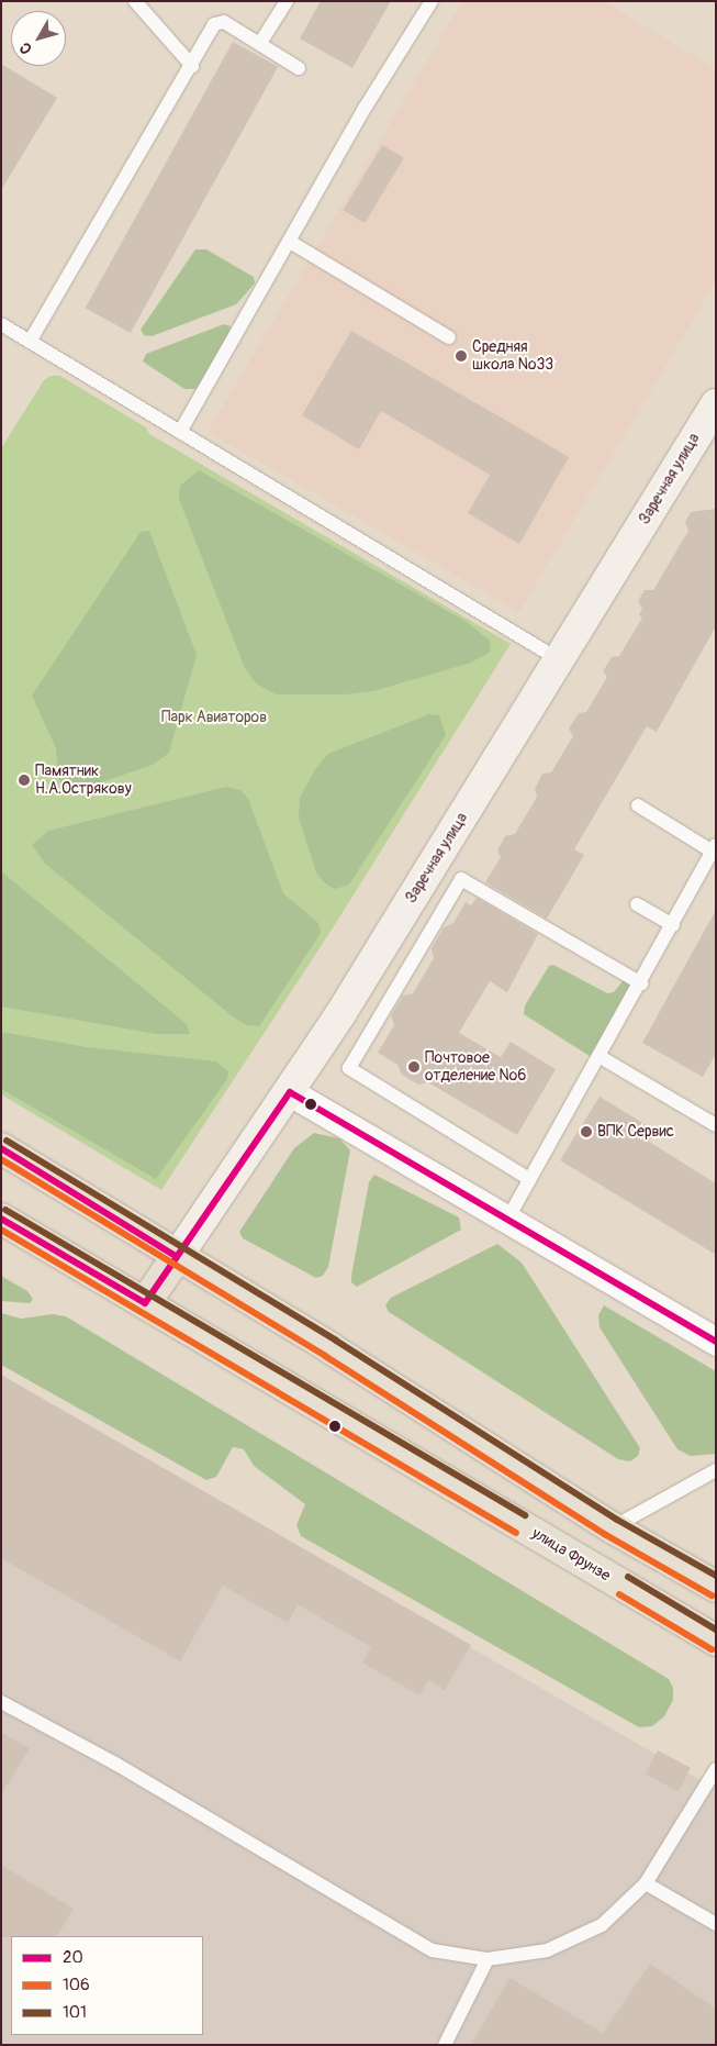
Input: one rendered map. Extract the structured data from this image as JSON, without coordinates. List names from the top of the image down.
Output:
{
  "streets": {
    "main road": ["Заречная улица", "улица Фрунзе"]
  },
  "crossings": [
    ["Заречная улица", "улица Фрунзе"]
  ],
  "parks": ["Парк Авиаторов"],
  "places": [
    "Средняя школа №33",
    "Памятник Н.А.Острякову",
    "Почтовое отделение №6",
    "ВПК Сервис"
  ],
  "lines": ["transit line 20", "transit line 101", "transit line 106"],
  "legend": ["20", "106", "101"],
  "north": "bottom left"
}
